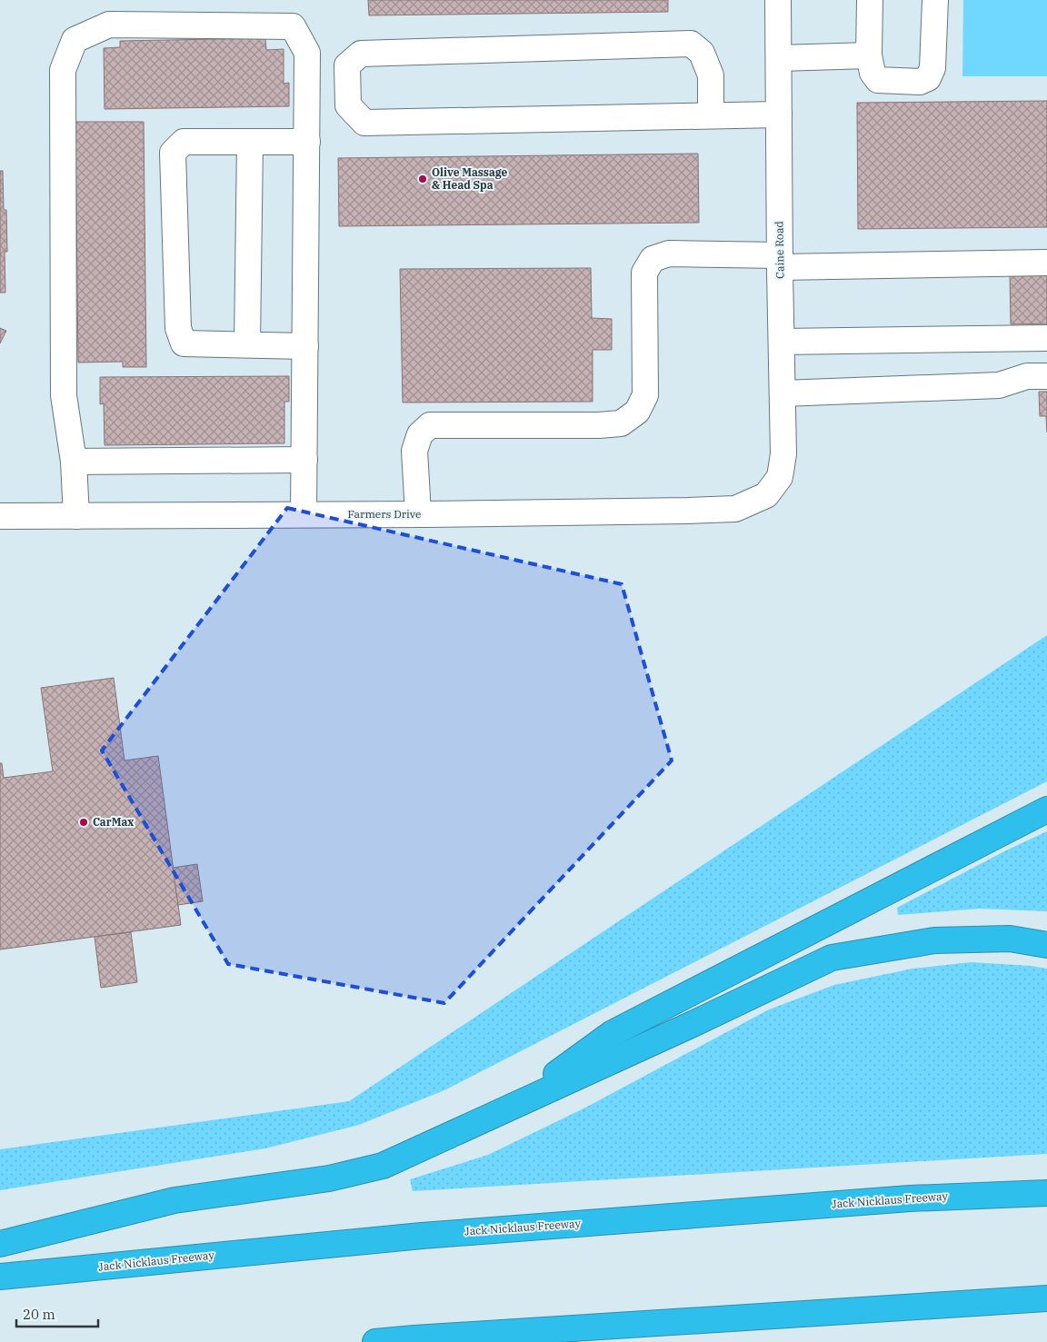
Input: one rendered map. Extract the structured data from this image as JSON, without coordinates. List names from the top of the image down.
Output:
{
  "streets": {
    "highway": ["Jack Nicklaus Freeway"],
    "street": ["Caine Road", "Farmers Drive"]
  },
  "crossings": [
    ["Caine Road", "Farmers Drive"]
  ],
  "places": ["Olive Massage & Head Spa", "CarMax"],
  "scale_bar": "20 m"
}
